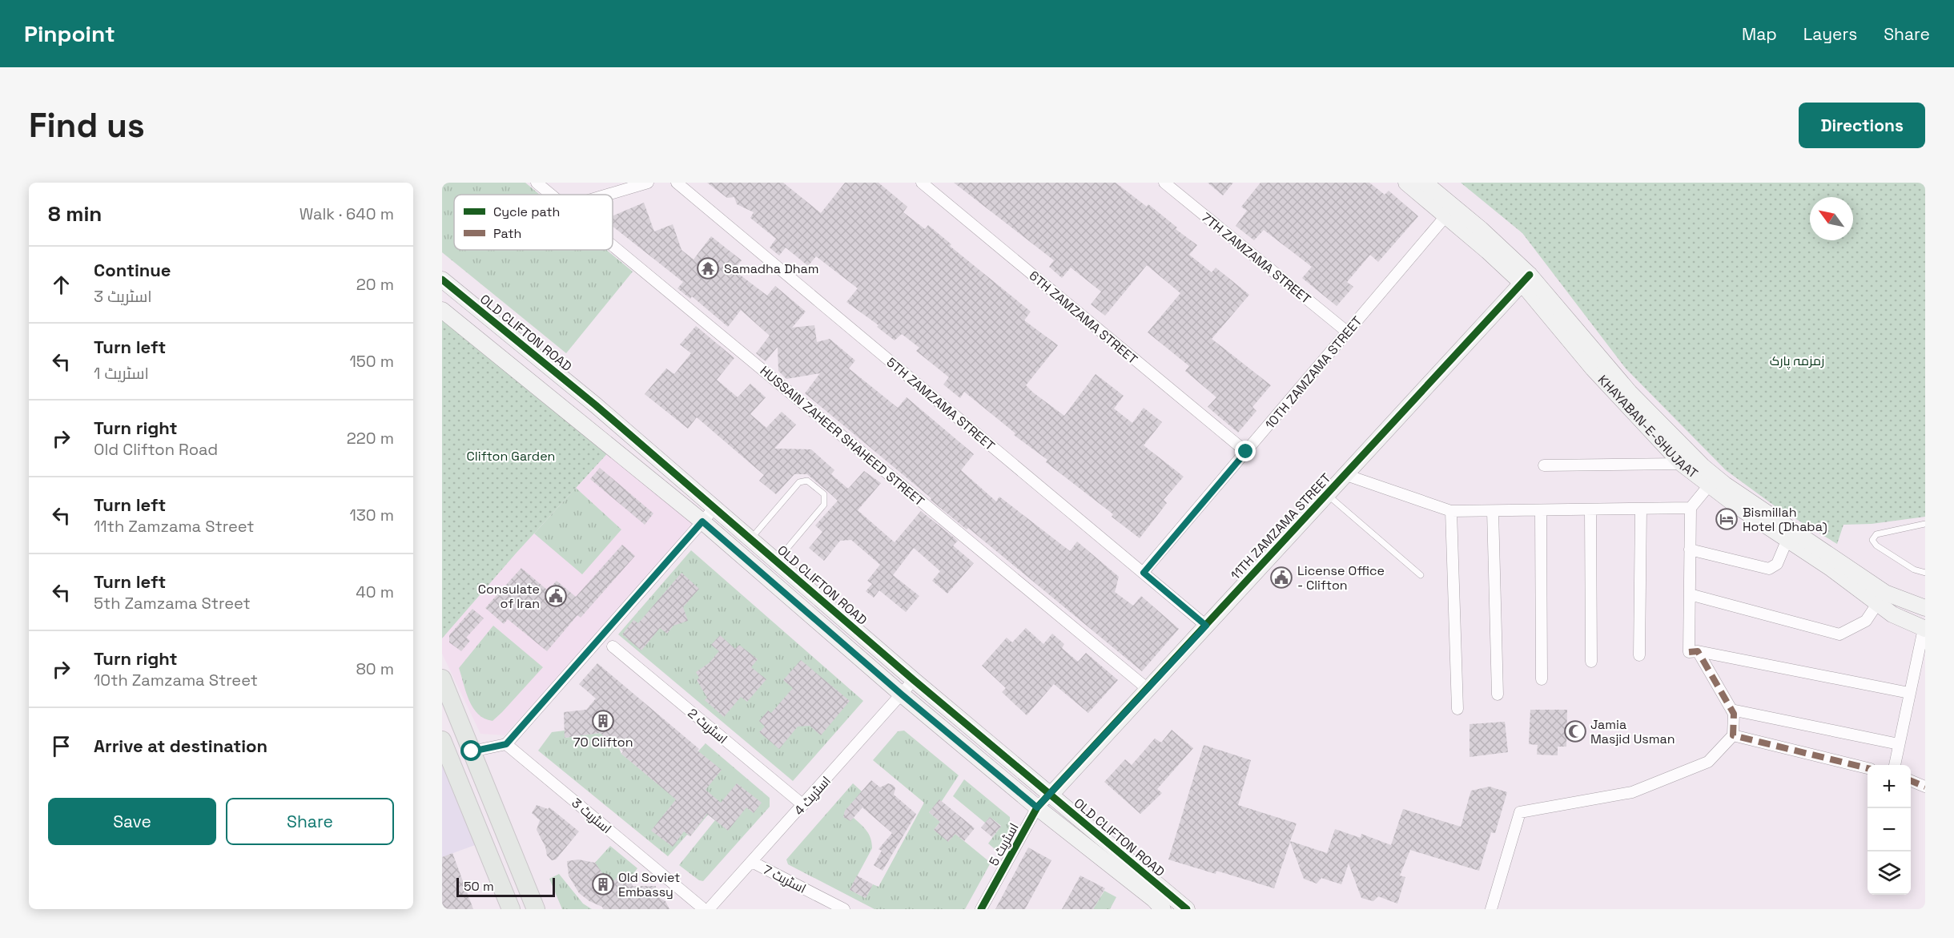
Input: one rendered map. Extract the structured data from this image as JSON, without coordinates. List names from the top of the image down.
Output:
{
  "streets": {
    "street": [
      "7TH ZAMZAMA STREET",
      "6TH ZAMZAMA STREET",
      "OLD CLIFTON ROAD",
      "10TH ZAMZAMA STREET",
      "5TH ZAMZAMA STREET",
      "KHAYABAN-E-SHUJAAT",
      "HUSSAIN ZAHEER SHAHEED STREET",
      "11TH ZAMZAMA STREET",
      "اسٹریٹ 2",
      "اسٹریٹ 4",
      "اسٹریٹ 3",
      "اسٹریٹ 5",
      "اسٹریٹ 7"
    ]
  },
  "crossings": [
    ["7TH ZAMZAMA STREET", "10TH ZAMZAMA STREET"],
    ["6TH ZAMZAMA STREET", "10TH ZAMZAMA STREET"],
    ["OLD CLIFTON ROAD", "11TH ZAMZAMA STREET"],
    ["OLD CLIFTON ROAD", "اسٹریٹ 4"],
    ["OLD CLIFTON ROAD", "اسٹریٹ 5"],
    ["10TH ZAMZAMA STREET", "5TH ZAMZAMA STREET"],
    ["10TH ZAMZAMA STREET", "KHAYABAN-E-SHUJAAT"],
    ["5TH ZAMZAMA STREET", "11TH ZAMZAMA STREET"],
    ["KHAYABAN-E-SHUJAAT", "11TH ZAMZAMA STREET"],
    ["HUSSAIN ZAHEER SHAHEED STREET", "11TH ZAMZAMA STREET"],
    ["11TH ZAMZAMA STREET", "اسٹریٹ 5"],
    ["اسٹریٹ 2", "اسٹریٹ 4"],
    ["اسٹریٹ 4", "اسٹریٹ 7"]
  ],
  "parks": ["زمزمہ پارک", "Clifton Garden"],
  "places": {
    "temple": ["Samadha Dham"],
    "hotel": ["Bismillah Hotel (Dhaba)"],
    "public building": ["License Office - Clifton", "Consulate of Iran"],
    "building": ["70 Clifton", "Old Soviet Embassy"],
    "mosque": ["Jamia Masjid Usman"]
  },
  "legend": ["Cycle path", "Path"],
  "scale_bar": "50 m",
  "north": "top left",
  "page": {
    "header": "Pinpoint",
    "nav": ["Map", "Layers", "Share"],
    "buttons": [
      "Directions",
      ["Save", "Share"]
    ],
    "title": "Find us",
    "heading": ["8 min", "Walk · 640 m"],
    "list": [
      ["Continue", "اسٹریٹ 3", "20 m"],
      ["Turn left", "اسٹریٹ 1", "150 m"],
      ["Turn right", "Old Clifton Road", "220 m"],
      ["Turn left", "11th Zamzama Street", "130 m"],
      ["Turn left", "5th Zamzama Street", "40 m"],
      ["Turn right", "10th Zamzama Street", "80 m"],
      "Arrive at destination"
    ],
    "map_buttons": ["+", "−"],
    "scale": "50 m"
  }
}
